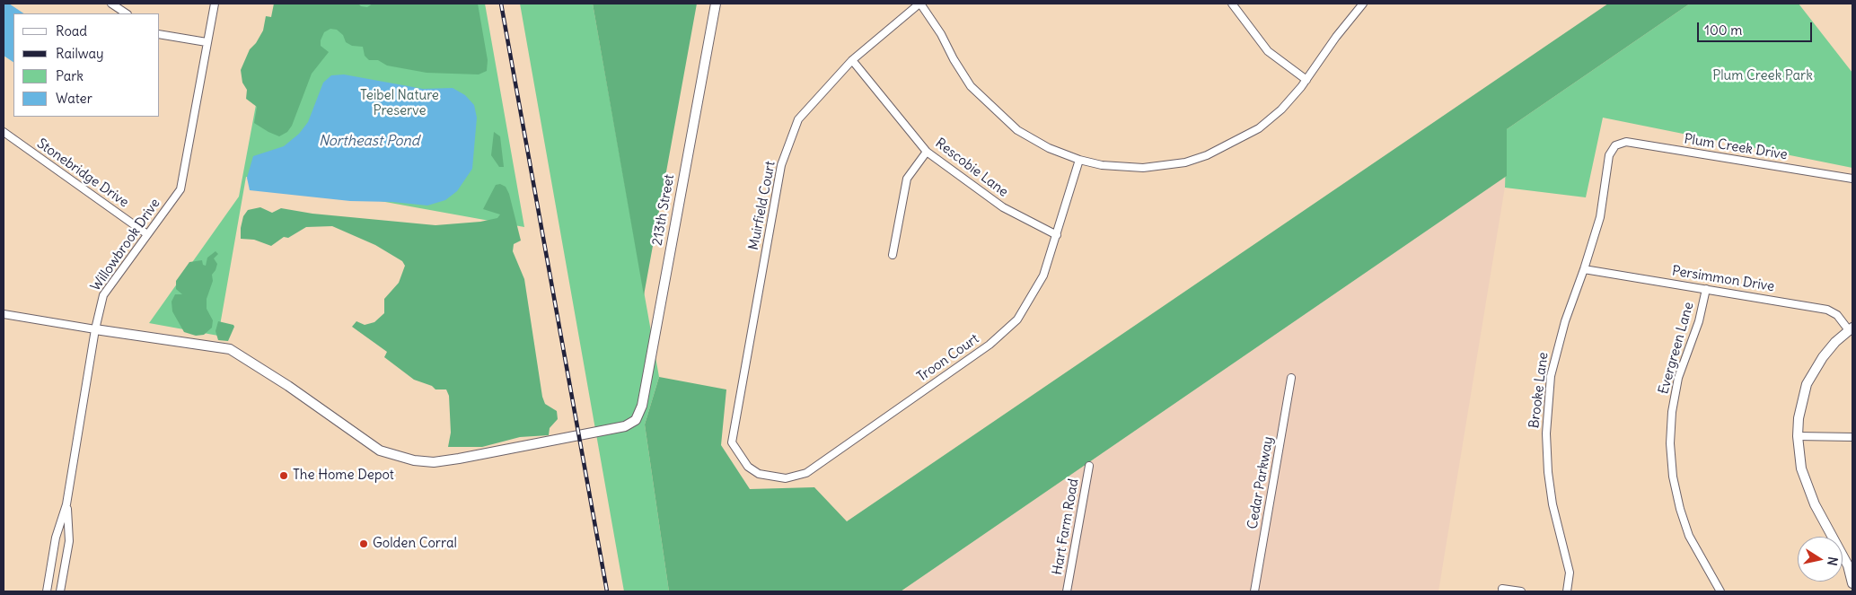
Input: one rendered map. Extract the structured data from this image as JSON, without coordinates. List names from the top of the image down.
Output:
{
  "streets": {
    "street": [
      "Plum Creek Drive",
      "Rescobie Lane",
      "Stonebridge Drive",
      "Muirfield Court",
      "213th Street",
      "Willowbrook Drive",
      "Persimmon Drive",
      "Evergreen Lane",
      "Troon Court",
      "Brooke Lane",
      "Cedar Parkway",
      "Hart Farm Road"
    ]
  },
  "crossings": [
    ["Plum Creek Drive", "Brooke Lane"],
    ["Rescobie Lane", "Muirfield Court"],
    ["Rescobie Lane", "Troon Court"],
    ["Stonebridge Drive", "Willowbrook Drive"],
    ["Muirfield Court", "Troon Court"],
    ["213th Street", "Willowbrook Drive"],
    ["Persimmon Drive", "Evergreen Lane"],
    ["Persimmon Drive", "Brooke Lane"]
  ],
  "water": ["Northeast Pond"],
  "parks": ["Plum Creek Park", "Teibel Nature Preserve"],
  "places": ["The Home Depot", "Golden Corral"],
  "legend": [
    "Road",
    "Railway",
    "Park",
    "Water"
  ],
  "scale_bar": "100 m",
  "north": "right"
}
